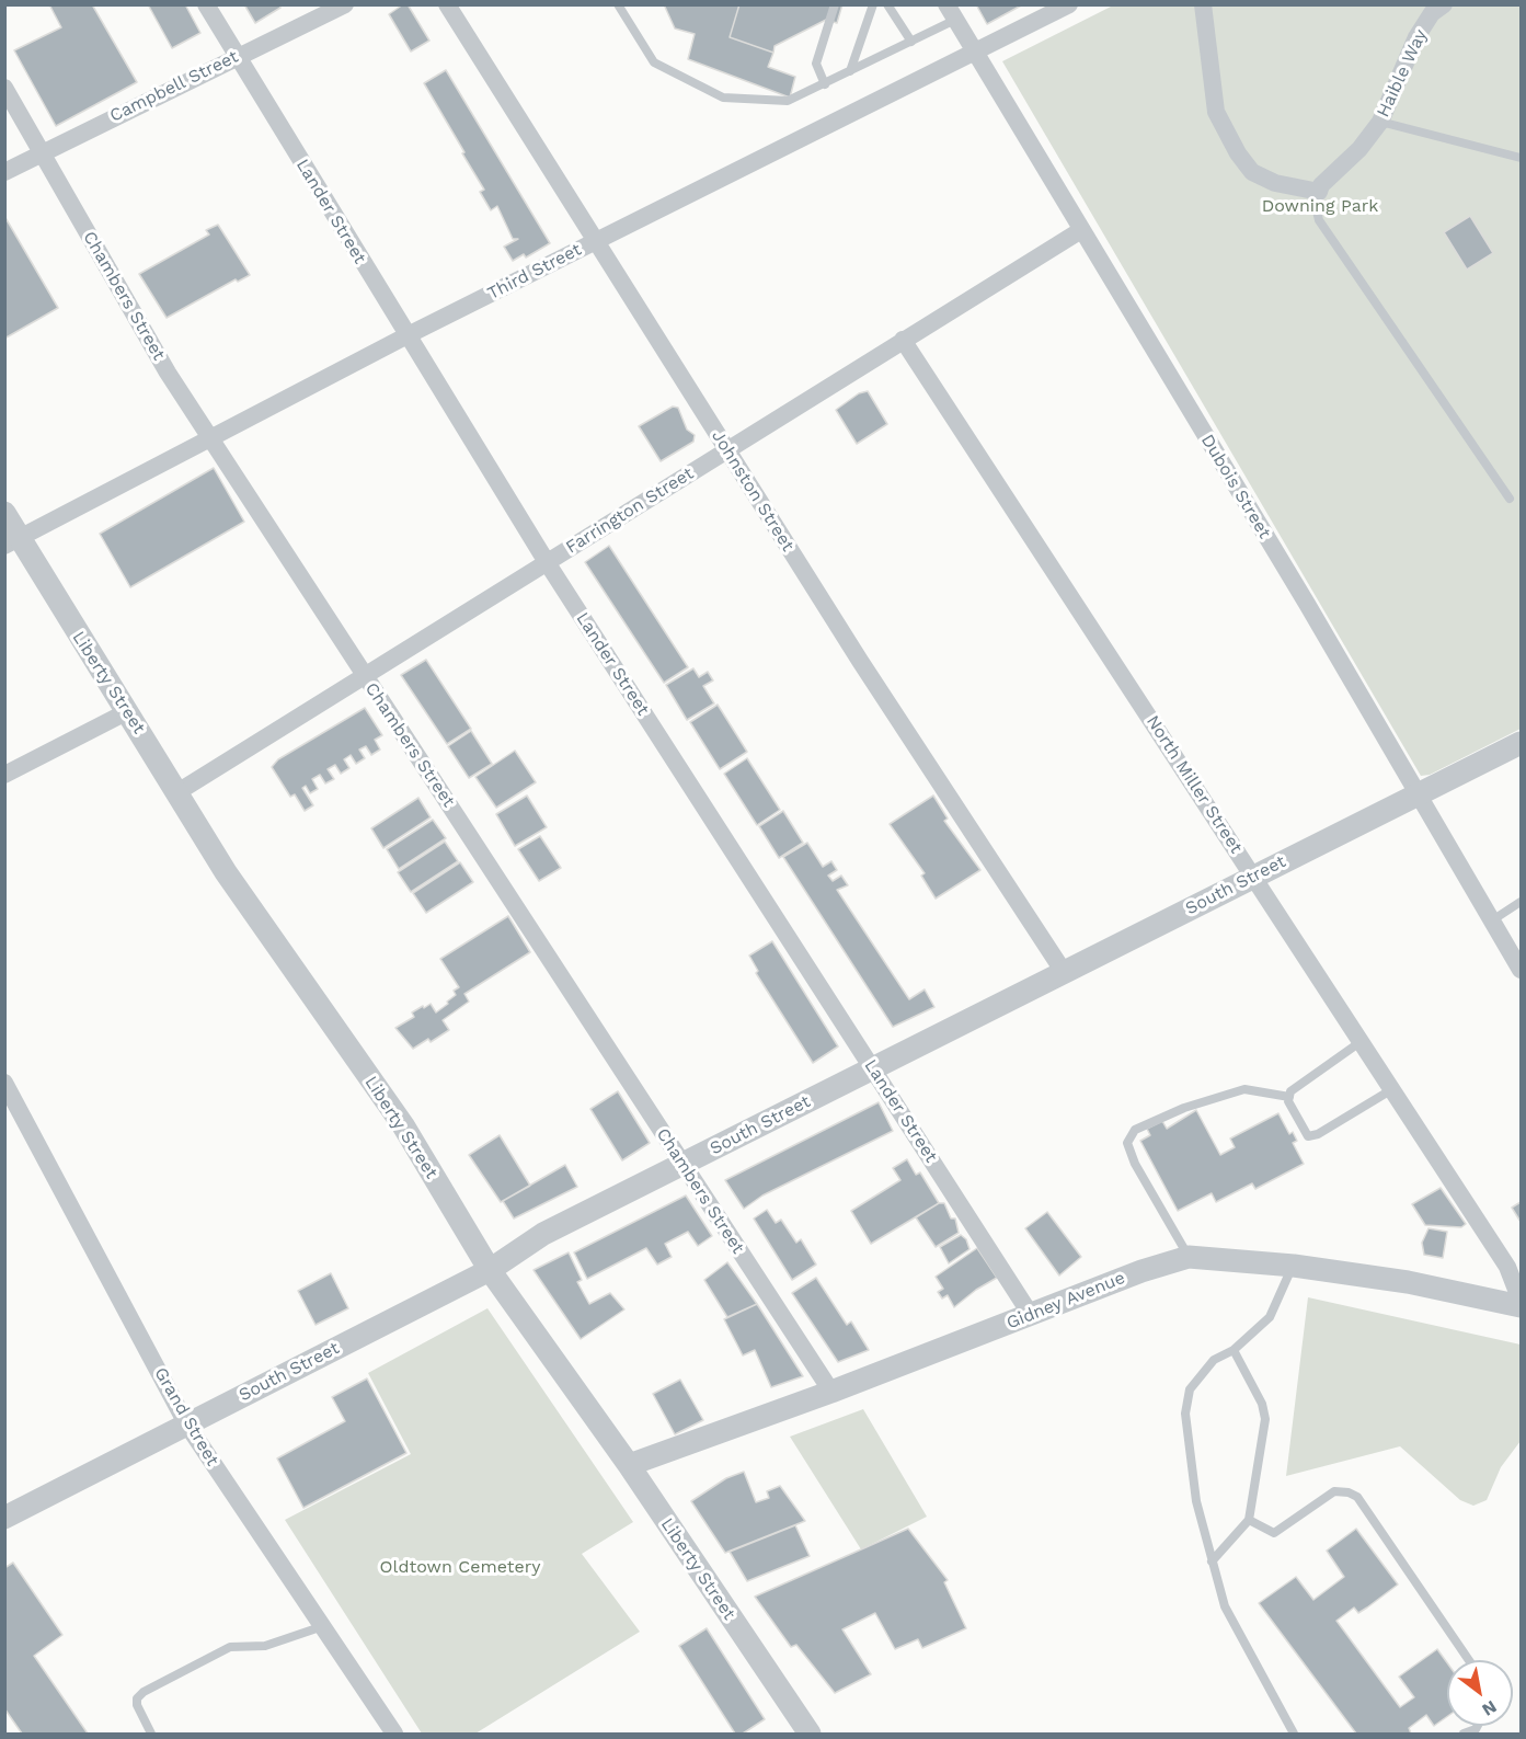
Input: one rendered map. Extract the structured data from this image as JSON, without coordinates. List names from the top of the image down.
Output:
{
  "streets": {
    "street": [
      "Haible Way",
      "Campbell Street",
      "Lander Street",
      "Third Street",
      "Chambers Street",
      "Dubois Street",
      "Johnston Street",
      "Farrington Street",
      "Liberty Street",
      "North Miller Street",
      "South Street",
      "Gidney Avenue",
      "Grand Street"
    ]
  },
  "crossings": [
    ["Campbell Street", "Lander Street"],
    ["Campbell Street", "Chambers Street"],
    ["Lander Street", "Third Street"],
    ["Lander Street", "Farrington Street"],
    ["Lander Street", "South Street"],
    ["Lander Street", "Gidney Avenue"],
    ["Third Street", "Chambers Street"],
    ["Third Street", "Dubois Street"],
    ["Third Street", "Johnston Street"],
    ["Third Street", "Liberty Street"],
    ["Chambers Street", "Farrington Street"],
    ["Chambers Street", "South Street"],
    ["Chambers Street", "Gidney Avenue"],
    ["Dubois Street", "Farrington Street"],
    ["Dubois Street", "South Street"],
    ["Johnston Street", "Farrington Street"],
    ["Johnston Street", "South Street"],
    ["Farrington Street", "Liberty Street"],
    ["Farrington Street", "North Miller Street"],
    ["Liberty Street", "South Street"],
    ["Liberty Street", "Gidney Avenue"],
    ["North Miller Street", "South Street"],
    ["South Street", "Grand Street"]
  ],
  "parks": ["Downing Park", "Oldtown Cemetery"],
  "north": "bottom right"
}
